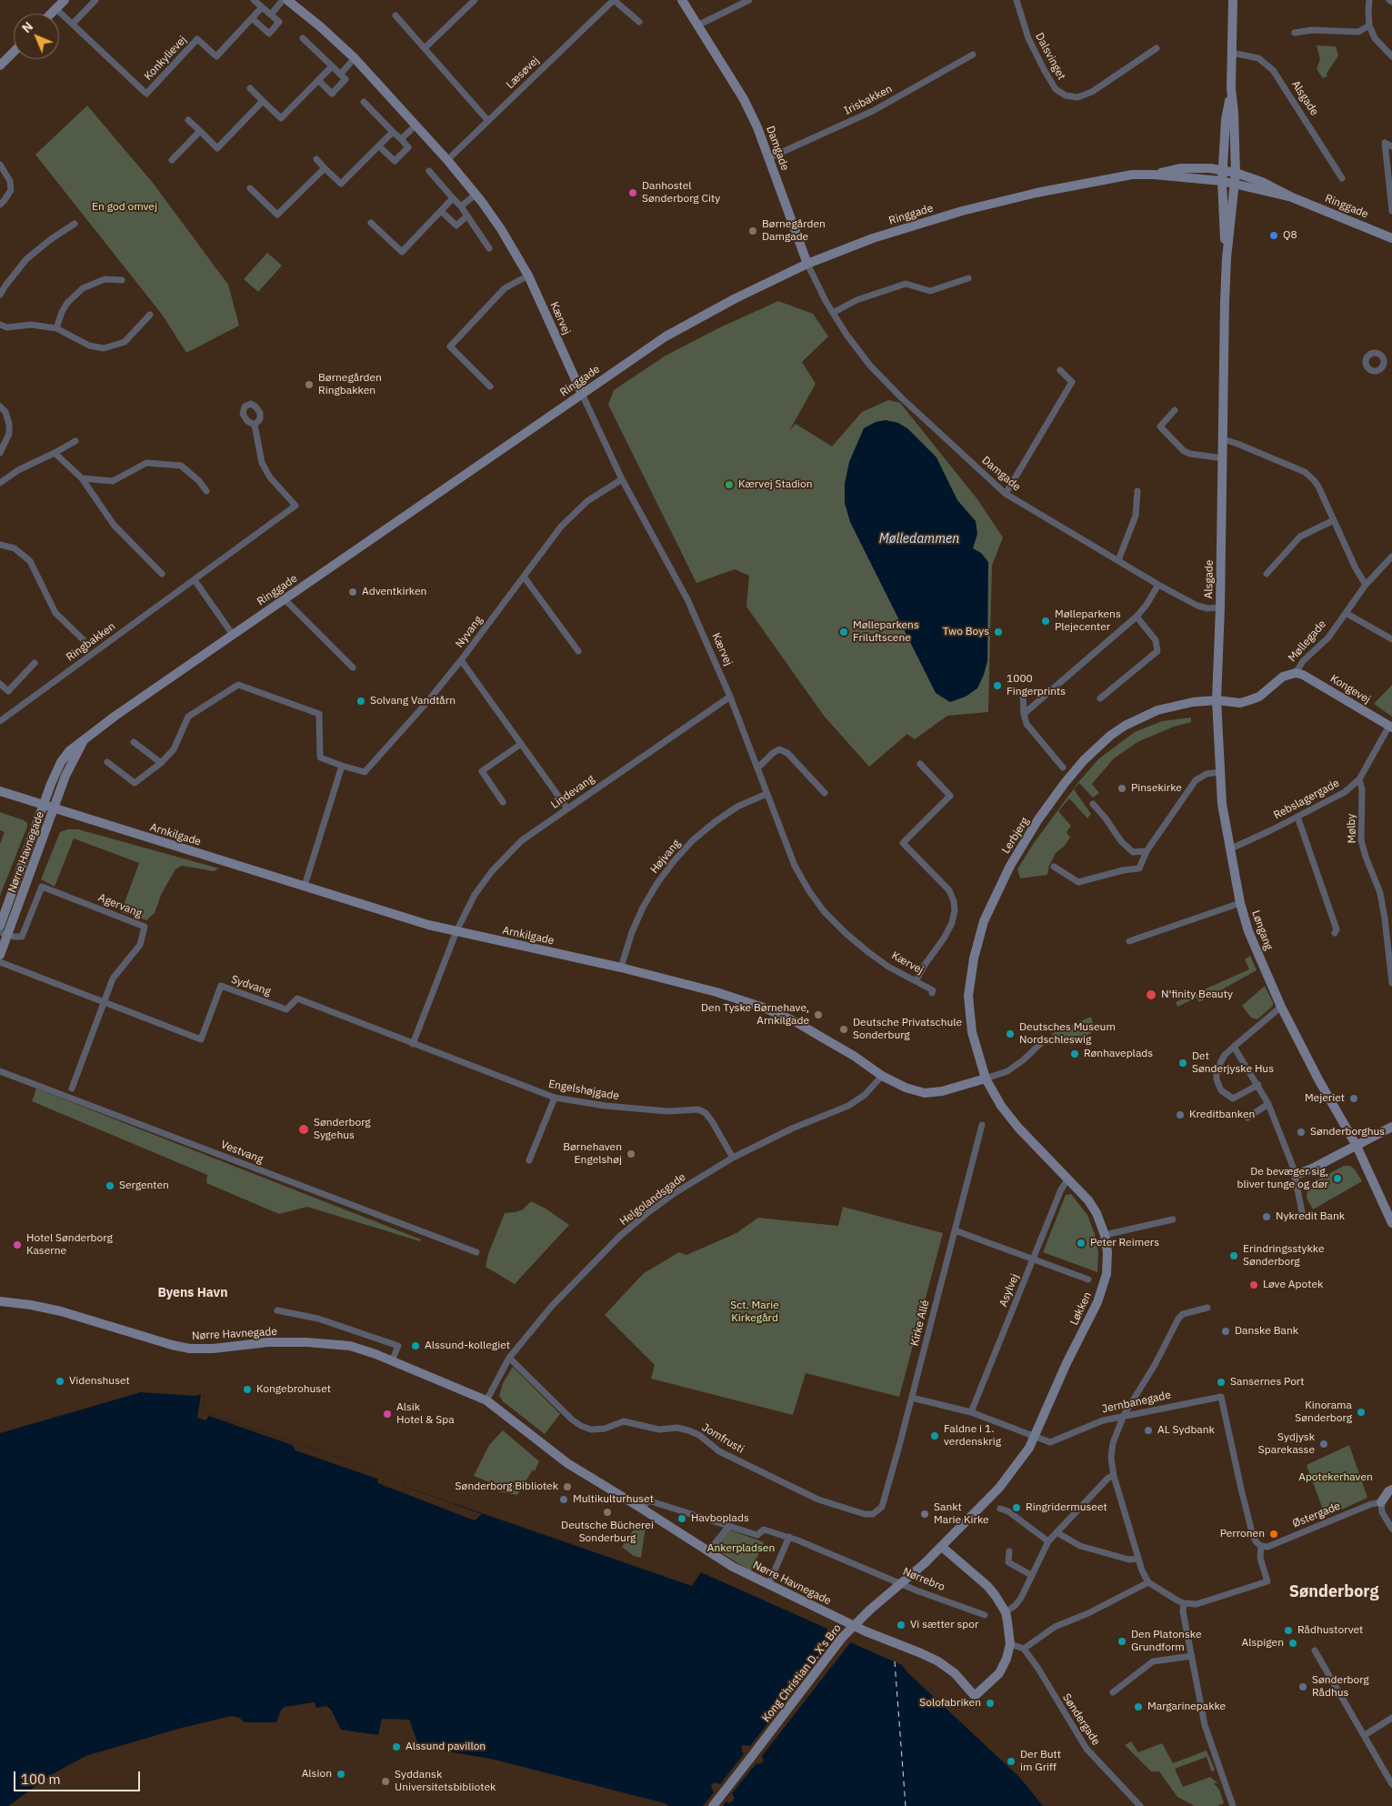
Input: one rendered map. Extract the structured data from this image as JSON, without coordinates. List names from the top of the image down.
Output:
{
  "streets": {
    "street": [
      "Dalsvinget",
      "Konkylievej",
      "Læsøvej",
      "Alsgade",
      "Irisbakken",
      "Damgade",
      "Ringgade",
      "Kærvej",
      "Nyvang",
      "Møllegade",
      "Ringbakken",
      "Kongevej",
      "Lindevang",
      "Rebslagergade",
      "Mølby",
      "Arnkilgade",
      "Lerbjerg",
      "Nørre Havnegade",
      "Højvang",
      "Agervang",
      "Løngang",
      "Sydvang",
      "Engelshøjgade",
      "Vestvang",
      "Helgolandsgade",
      "Asylvej",
      "Løkken",
      "Kirke Allé",
      "Jernbanegade",
      "Jomfrusti",
      "Østergade",
      "Nørrebro",
      "Kong Christian D. X's Bro",
      "Søndergade"
    ]
  },
  "crossings": [
    ["Læsøvej", "Kærvej"],
    ["Alsgade", "Damgade"],
    ["Alsgade", "Ringgade"],
    ["Alsgade", "Møllegade"],
    ["Alsgade", "Lerbjerg"],
    ["Alsgade", "Løngang"],
    ["Irisbakken", "Damgade"],
    ["Damgade", "Ringgade"],
    ["Ringgade", "Kærvej"],
    ["Ringgade", "Arnkilgade"],
    ["Ringgade", "Nørre Havnegade"],
    ["Kærvej", "Nyvang"],
    ["Kærvej", "Lindevang"],
    ["Kærvej", "Højvang"],
    ["Nyvang", "Lindevang"],
    ["Møllegade", "Kongevej"],
    ["Møllegade", "Lerbjerg"],
    ["Møllegade", "Løngang"],
    ["Kongevej", "Rebslagergade"],
    ["Lindevang", "Arnkilgade"],
    ["Rebslagergade", "Mølby"],
    ["Rebslagergade", "Løngang"],
    ["Arnkilgade", "Lerbjerg"],
    ["Arnkilgade", "Nørre Havnegade"],
    ["Arnkilgade", "Højvang"],
    ["Arnkilgade", "Helgolandsgade"],
    ["Arnkilgade", "Løkken"],
    ["Lerbjerg", "Løngang"],
    ["Lerbjerg", "Løkken"],
    ["Nørre Havnegade", "Agervang"],
    ["Nørre Havnegade", "Helgolandsgade"],
    ["Agervang", "Sydvang"],
    ["Sydvang", "Engelshøjgade"],
    ["Engelshøjgade", "Helgolandsgade"],
    ["Helgolandsgade", "Jomfrusti"],
    ["Asylvej", "Løkken"],
    ["Løkken", "Jernbanegade"],
    ["Løkken", "Kong Christian D. X's Bro"],
    ["Kirke Allé", "Jomfrusti"],
    ["Jernbanegade", "Østergade"]
  ],
  "districts": ["Byens Havn", "Sønderborg"],
  "water": ["Mølledammen"],
  "parks": [
    "En god omvej",
    "Sct. Marie Kirkegård",
    "Apotekerhaven",
    "Ankerpladsen"
  ],
  "places": [
    "Danhostel Sønderborg City",
    "Børnegården Damgade",
    "Q8",
    "Børnegården Ringbakken",
    "Kærvej Stadion",
    "Adventkirken",
    "Mølleparkens Plejecenter",
    "Mølleparkens Friluftscene",
    "Two Boys",
    "1000 Fingerprints",
    "Solvang Vandtårn",
    "Pinsekirke",
    "N'finity Beauty",
    "Den Tyske Børnehave, Arnkilgade",
    "Deutsche Privatschule Sonderburg",
    "Deutsches Museum Nordschleswig",
    "Rønhaveplads",
    "Det Sønderjyske Hus",
    "Mejeriet",
    "Kreditbanken",
    "Sønderborg Sygehus",
    "Sønderborghus",
    "Børnehaven Engelshøj",
    "De bevæger sig, bliver tunge og dør",
    "Sergenten",
    "Nykredit Bank",
    "Peter Reimers",
    "Hotel Sønderborg Kaserne",
    "Erindringsstykke Sønderborg",
    "Løve Apotek",
    "Danske Bank",
    "Alssund-kollegiet",
    "Videnshuset",
    "Sansernes Port",
    "Kongebrohuset",
    "Kinorama Sønderborg",
    "Alsik Hotel & Spa",
    "AL Sydbank",
    "Faldne i 1. verdenskrig",
    "Sydjysk Sparekasse",
    "Sønderborg Bibliotek",
    "Multikulturhuset",
    "Ringridermuseet",
    "Deutsche Bücherei Sonderburg",
    "Sankt Marie Kirke",
    "Havboplads",
    "Perronen",
    "Vi sætter spor",
    "Rådhustorvet",
    "Den Platonske Grundform",
    "Alspigen",
    "Sønderborg Rådhus",
    "Solofabriken",
    "Margarinepakke",
    "Alssund pavillon",
    "Der Butt im Griff",
    "Alsion",
    "Syddansk Universitetsbibliotek"
  ],
  "scale_bar": "100 m",
  "north": "top left"
}
